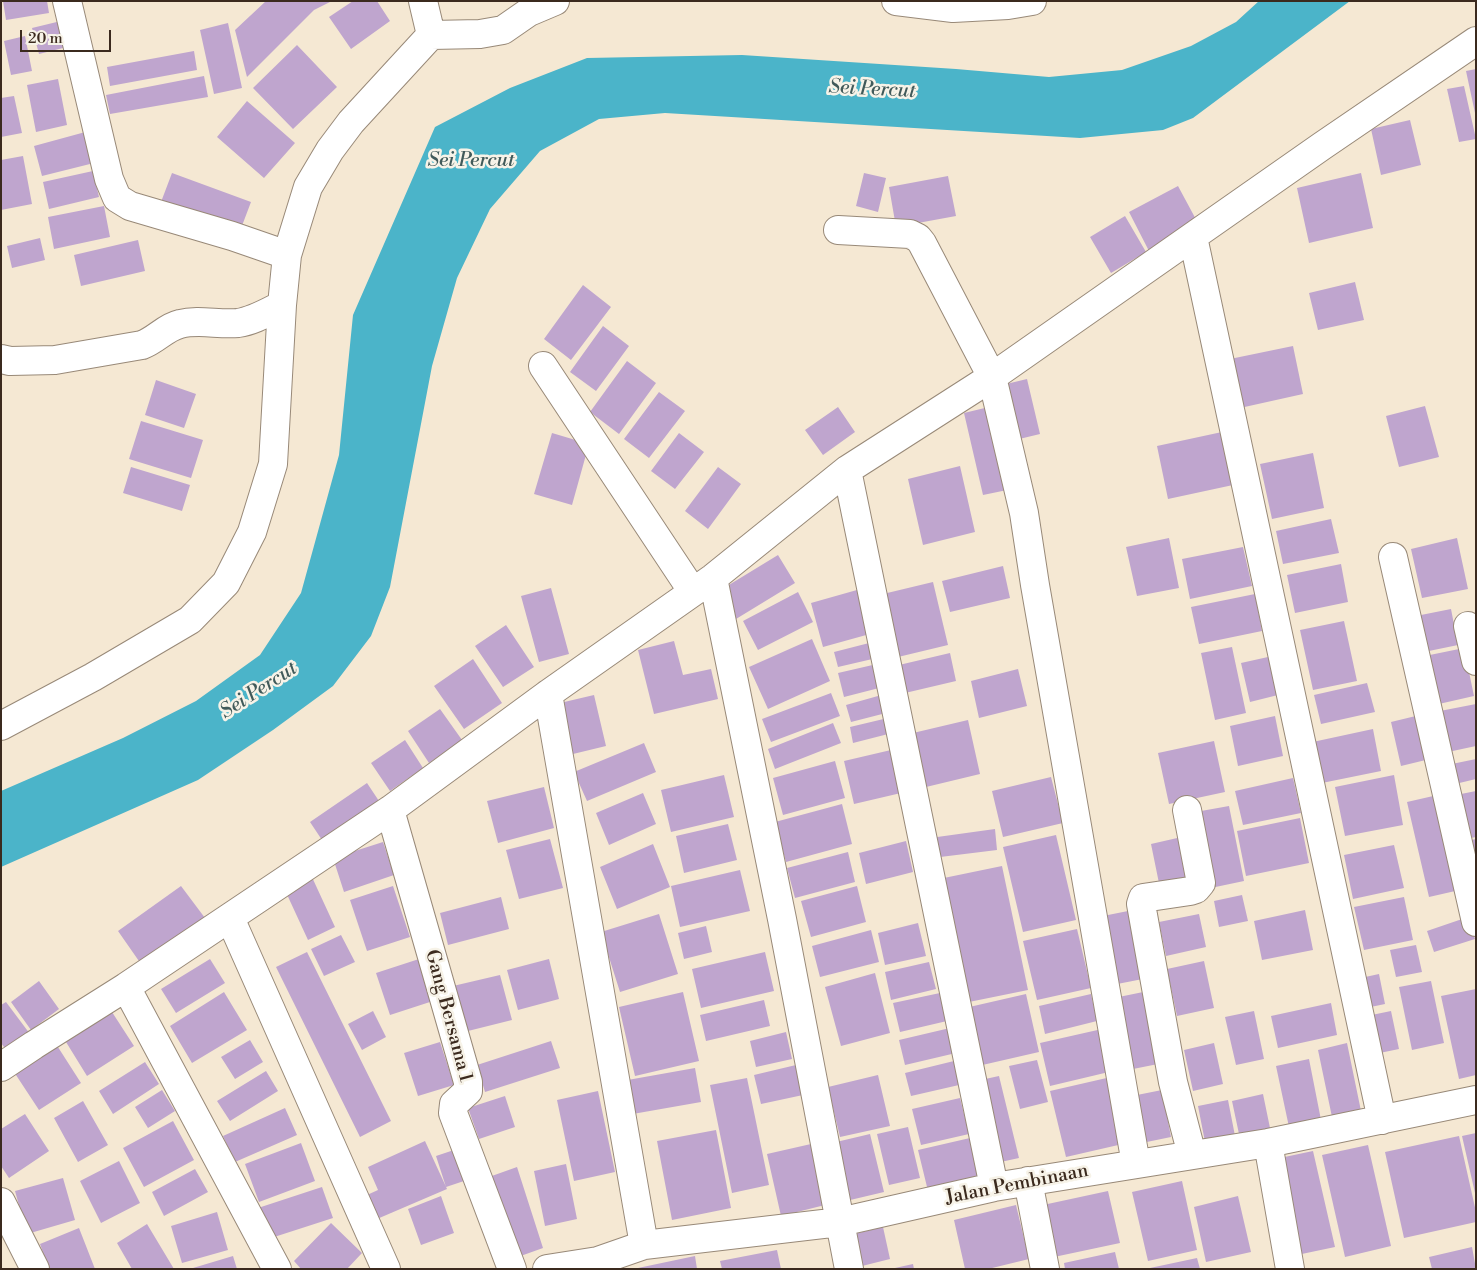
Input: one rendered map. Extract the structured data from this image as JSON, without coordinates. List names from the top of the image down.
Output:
{
  "streets": {
    "street": ["Gang Bersama 1", "Jalan Pembinaan"]
  },
  "water": ["Sei Percut"],
  "scale_bar": "20 m"
}
